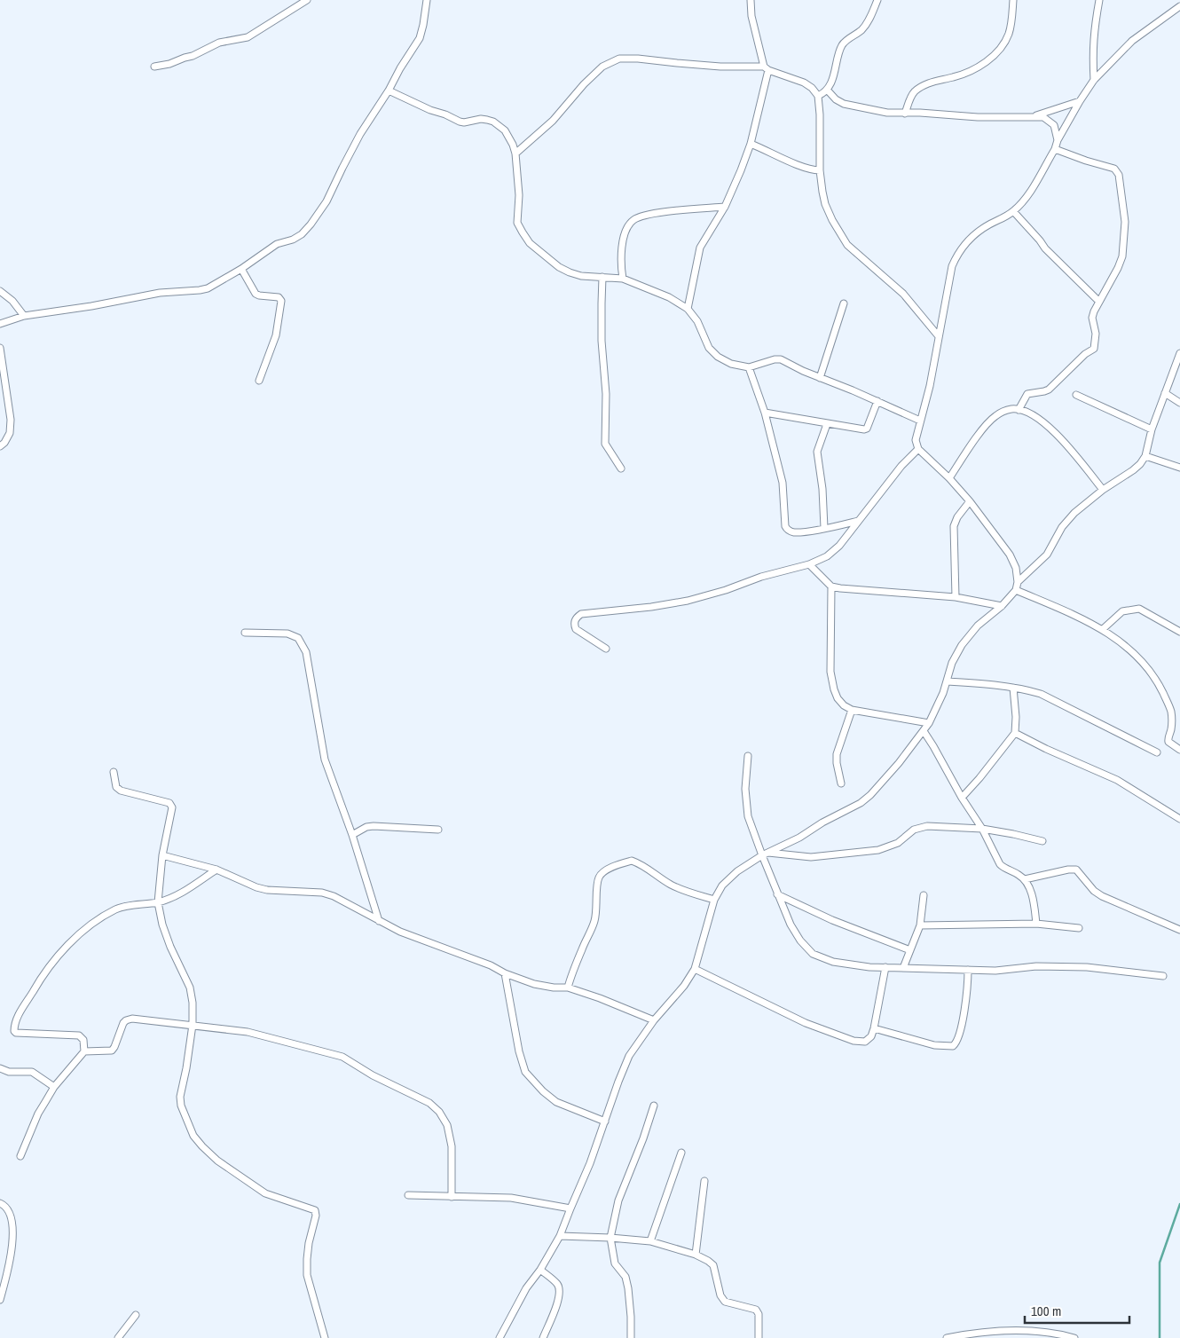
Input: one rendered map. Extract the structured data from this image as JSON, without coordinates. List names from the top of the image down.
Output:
{
  "scale_bar": "100 m"
}
